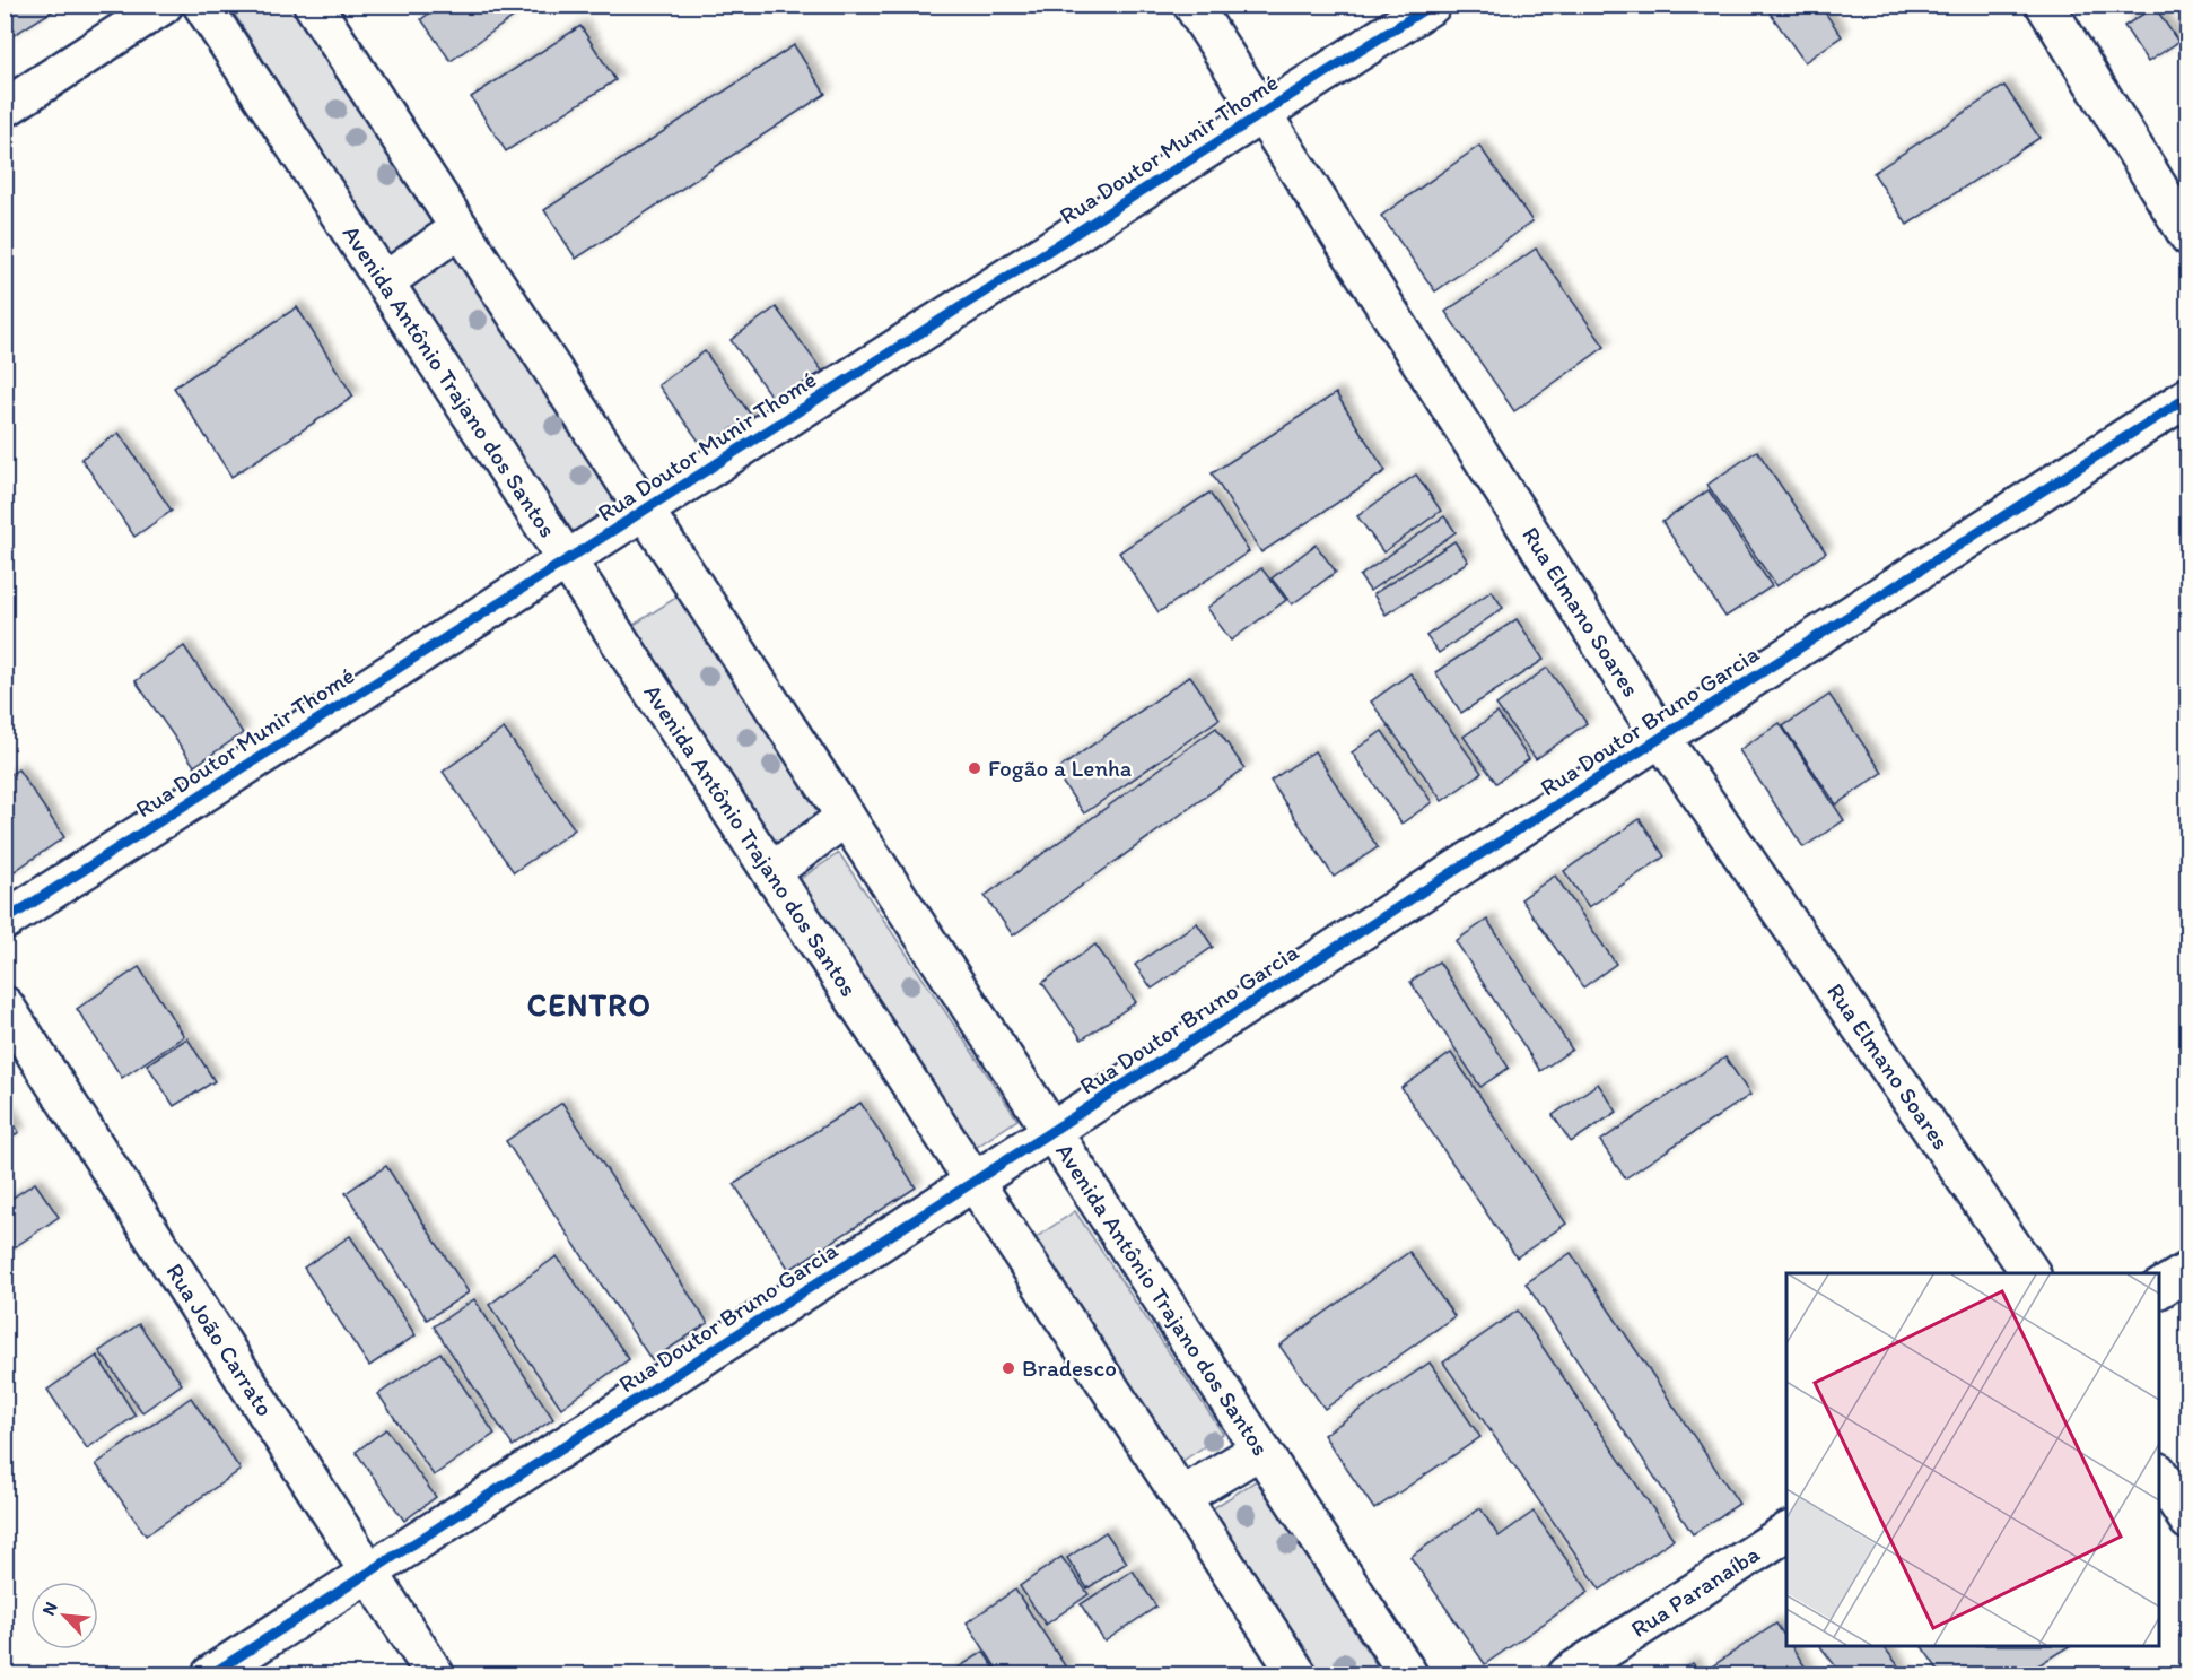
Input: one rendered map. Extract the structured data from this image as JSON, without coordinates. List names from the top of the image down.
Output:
{
  "streets": {
    "street": [
      "Rua Doutor Munir Thomé",
      "Avenida Antônio Trajano dos Santos",
      "Rua Elmano Soares",
      "Rua Doutor Bruno Garcia",
      "Rua João Carrato",
      "Rua Paranaíba"
    ]
  },
  "crossings": [
    ["Rua Doutor Munir Thomé", "Avenida Antônio Trajano dos Santos"],
    ["Rua Doutor Munir Thomé", "Rua Elmano Soares"],
    ["Avenida Antônio Trajano dos Santos", "Rua Doutor Bruno Garcia"],
    ["Rua Elmano Soares", "Rua Doutor Bruno Garcia"],
    ["Rua Doutor Bruno Garcia", "Rua João Carrato"]
  ],
  "districts": ["CENTRO"],
  "places": ["Fogão a Lenha", "Bradesco"],
  "north": "top left"
}
